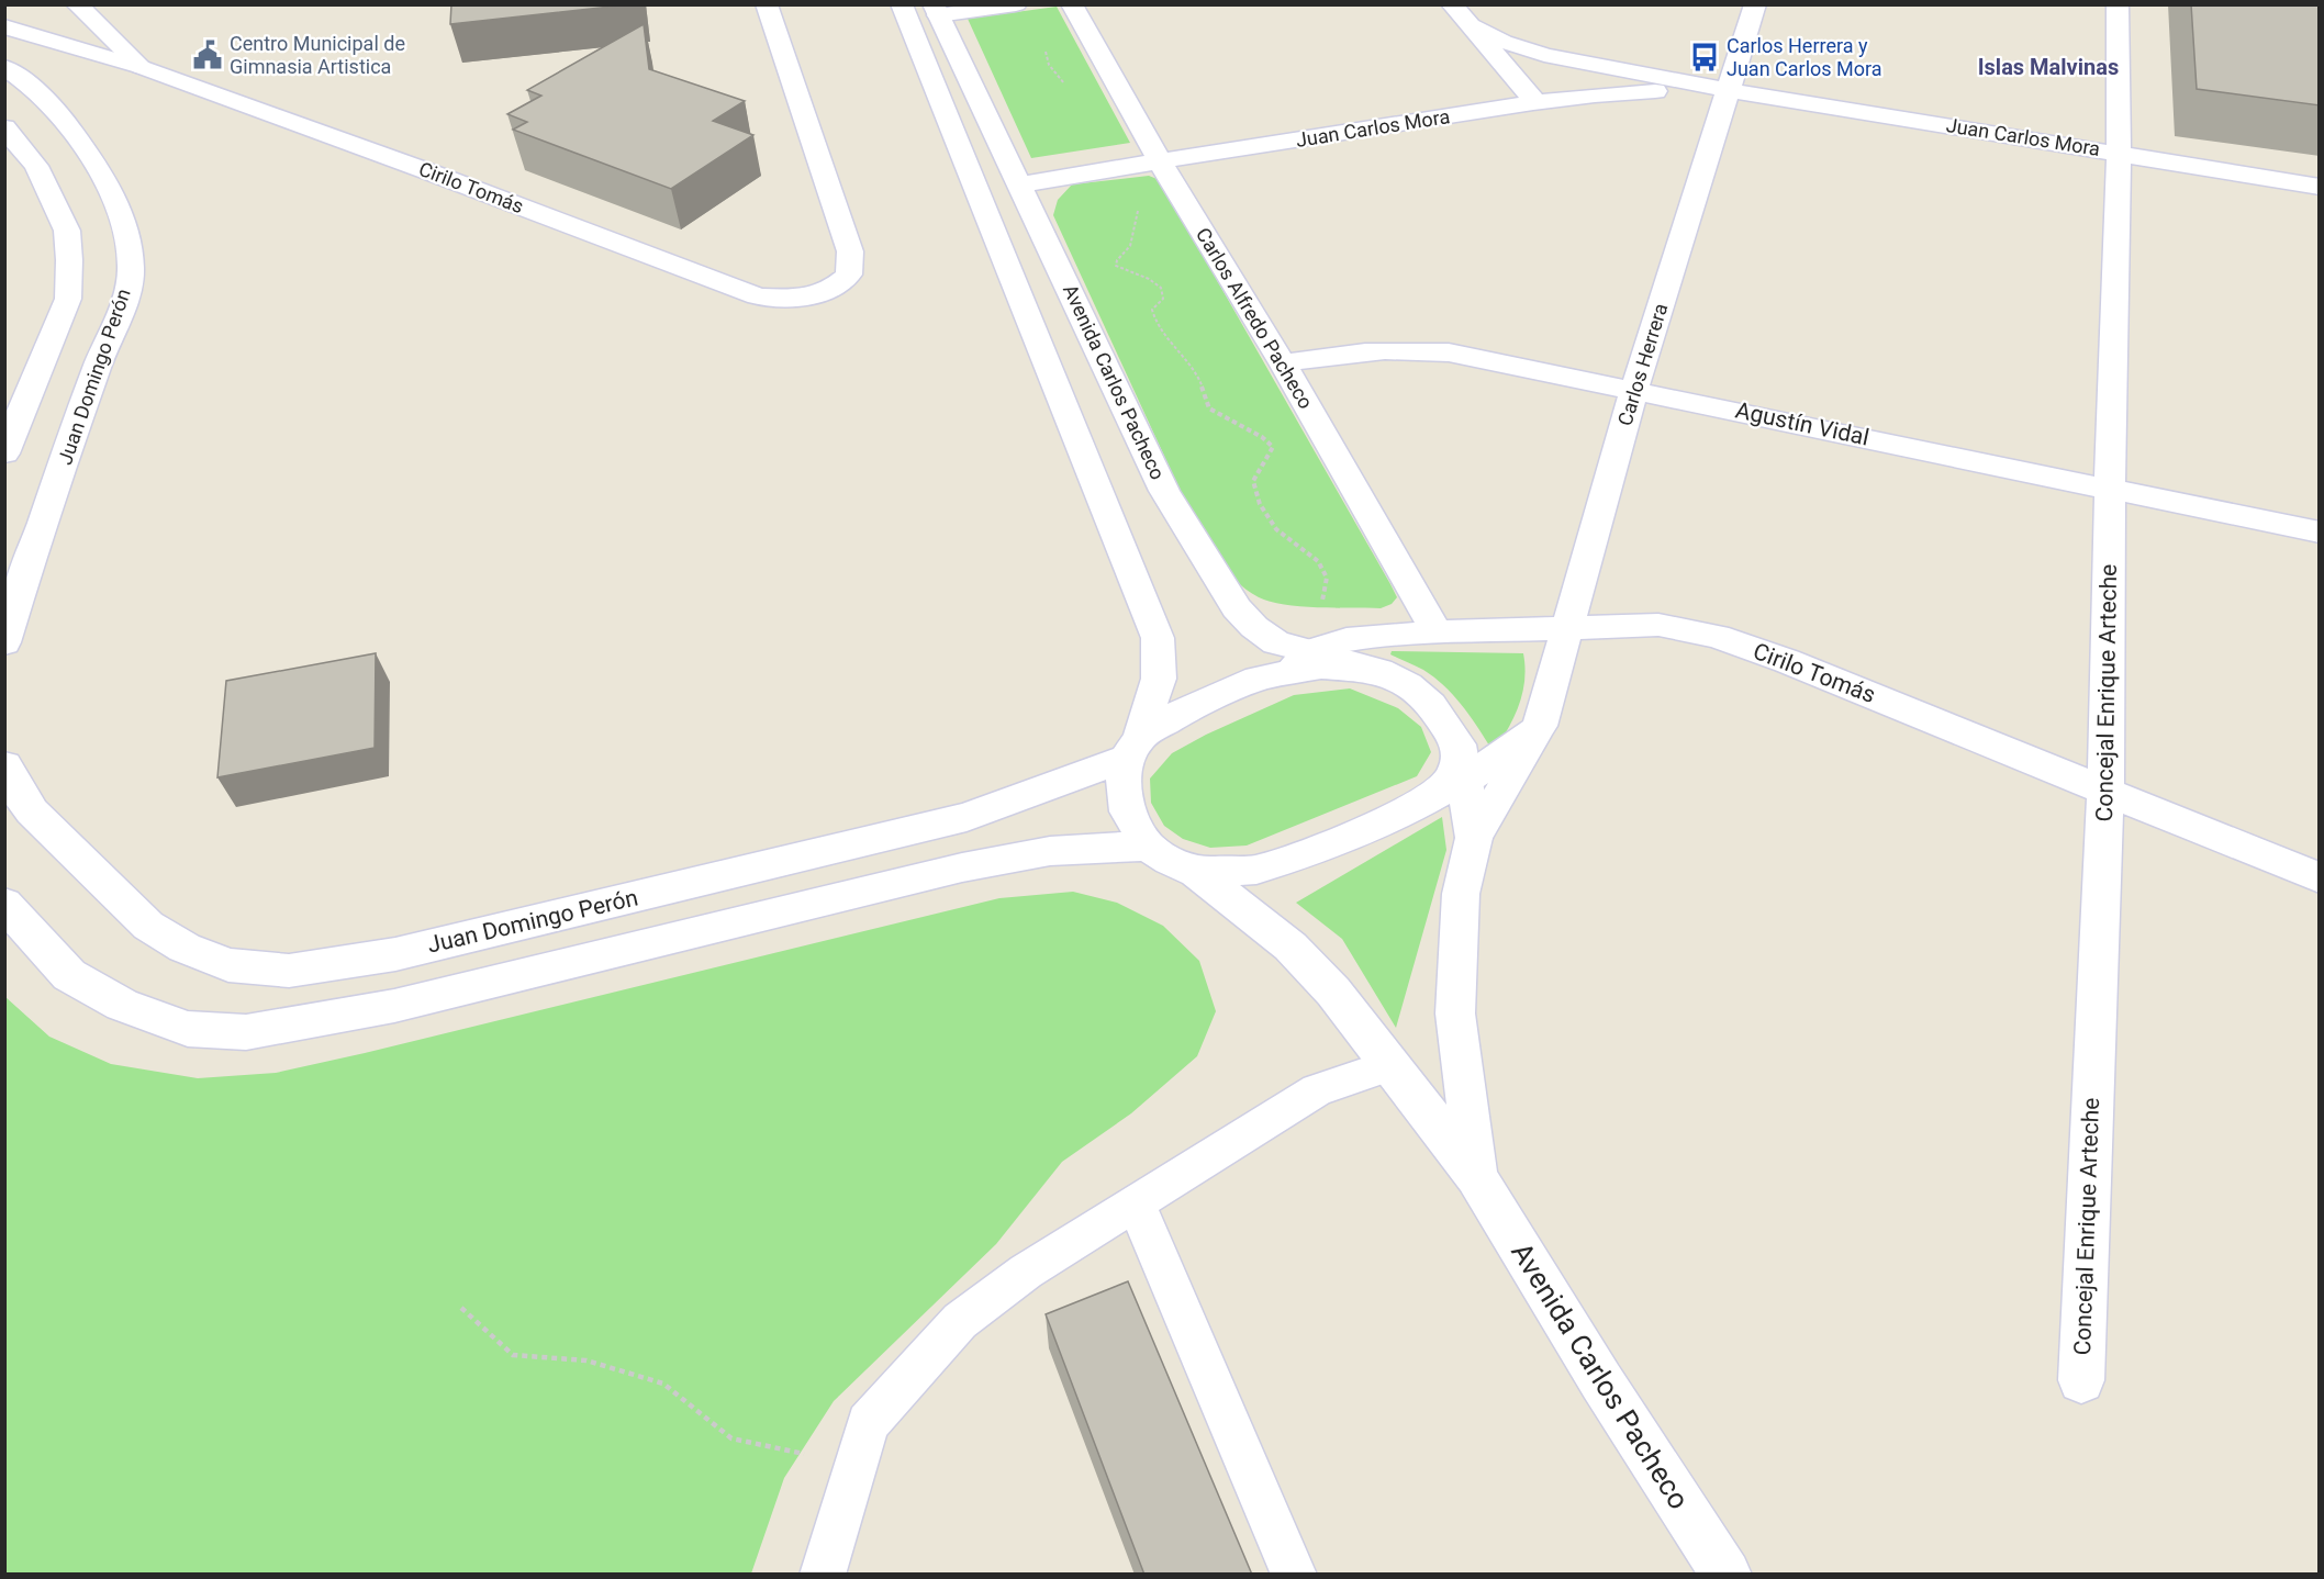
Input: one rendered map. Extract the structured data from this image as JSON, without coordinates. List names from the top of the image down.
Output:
{
  "streets": {
    "street": [
      "Juan Carlos Mora",
      "Cirilo Tomás",
      "Carlos Alfredo Pacheco",
      "Carlos Herrera",
      "Juan Domingo Perón",
      "Avenida Carlos Pacheco",
      "Agustín Vidal",
      "Concejal Enrique Arteche"
    ]
  },
  "crossings": [
    ["Juan Carlos Mora", "Carlos Alfredo Pacheco"],
    ["Juan Carlos Mora", "Carlos Herrera"],
    ["Juan Carlos Mora", "Avenida Carlos Pacheco"],
    ["Juan Carlos Mora", "Concejal Enrique Arteche"],
    ["Cirilo Tomás", "Carlos Alfredo Pacheco"],
    ["Cirilo Tomás", "Carlos Herrera"],
    ["Cirilo Tomás", "Avenida Carlos Pacheco"],
    ["Cirilo Tomás", "Concejal Enrique Arteche"],
    ["Carlos Alfredo Pacheco", "Agustín Vidal"],
    ["Carlos Herrera", "Avenida Carlos Pacheco"],
    ["Carlos Herrera", "Agustín Vidal"],
    ["Juan Domingo Perón", "Avenida Carlos Pacheco"],
    ["Agustín Vidal", "Concejal Enrique Arteche"]
  ],
  "districts": ["Islas Malvinas"],
  "places": {
    "public building": ["Centro Municipal de Gimnasia Artistica"],
    "bus stop": ["Carlos Herrera y Juan Carlos Mora"]
  }
}
